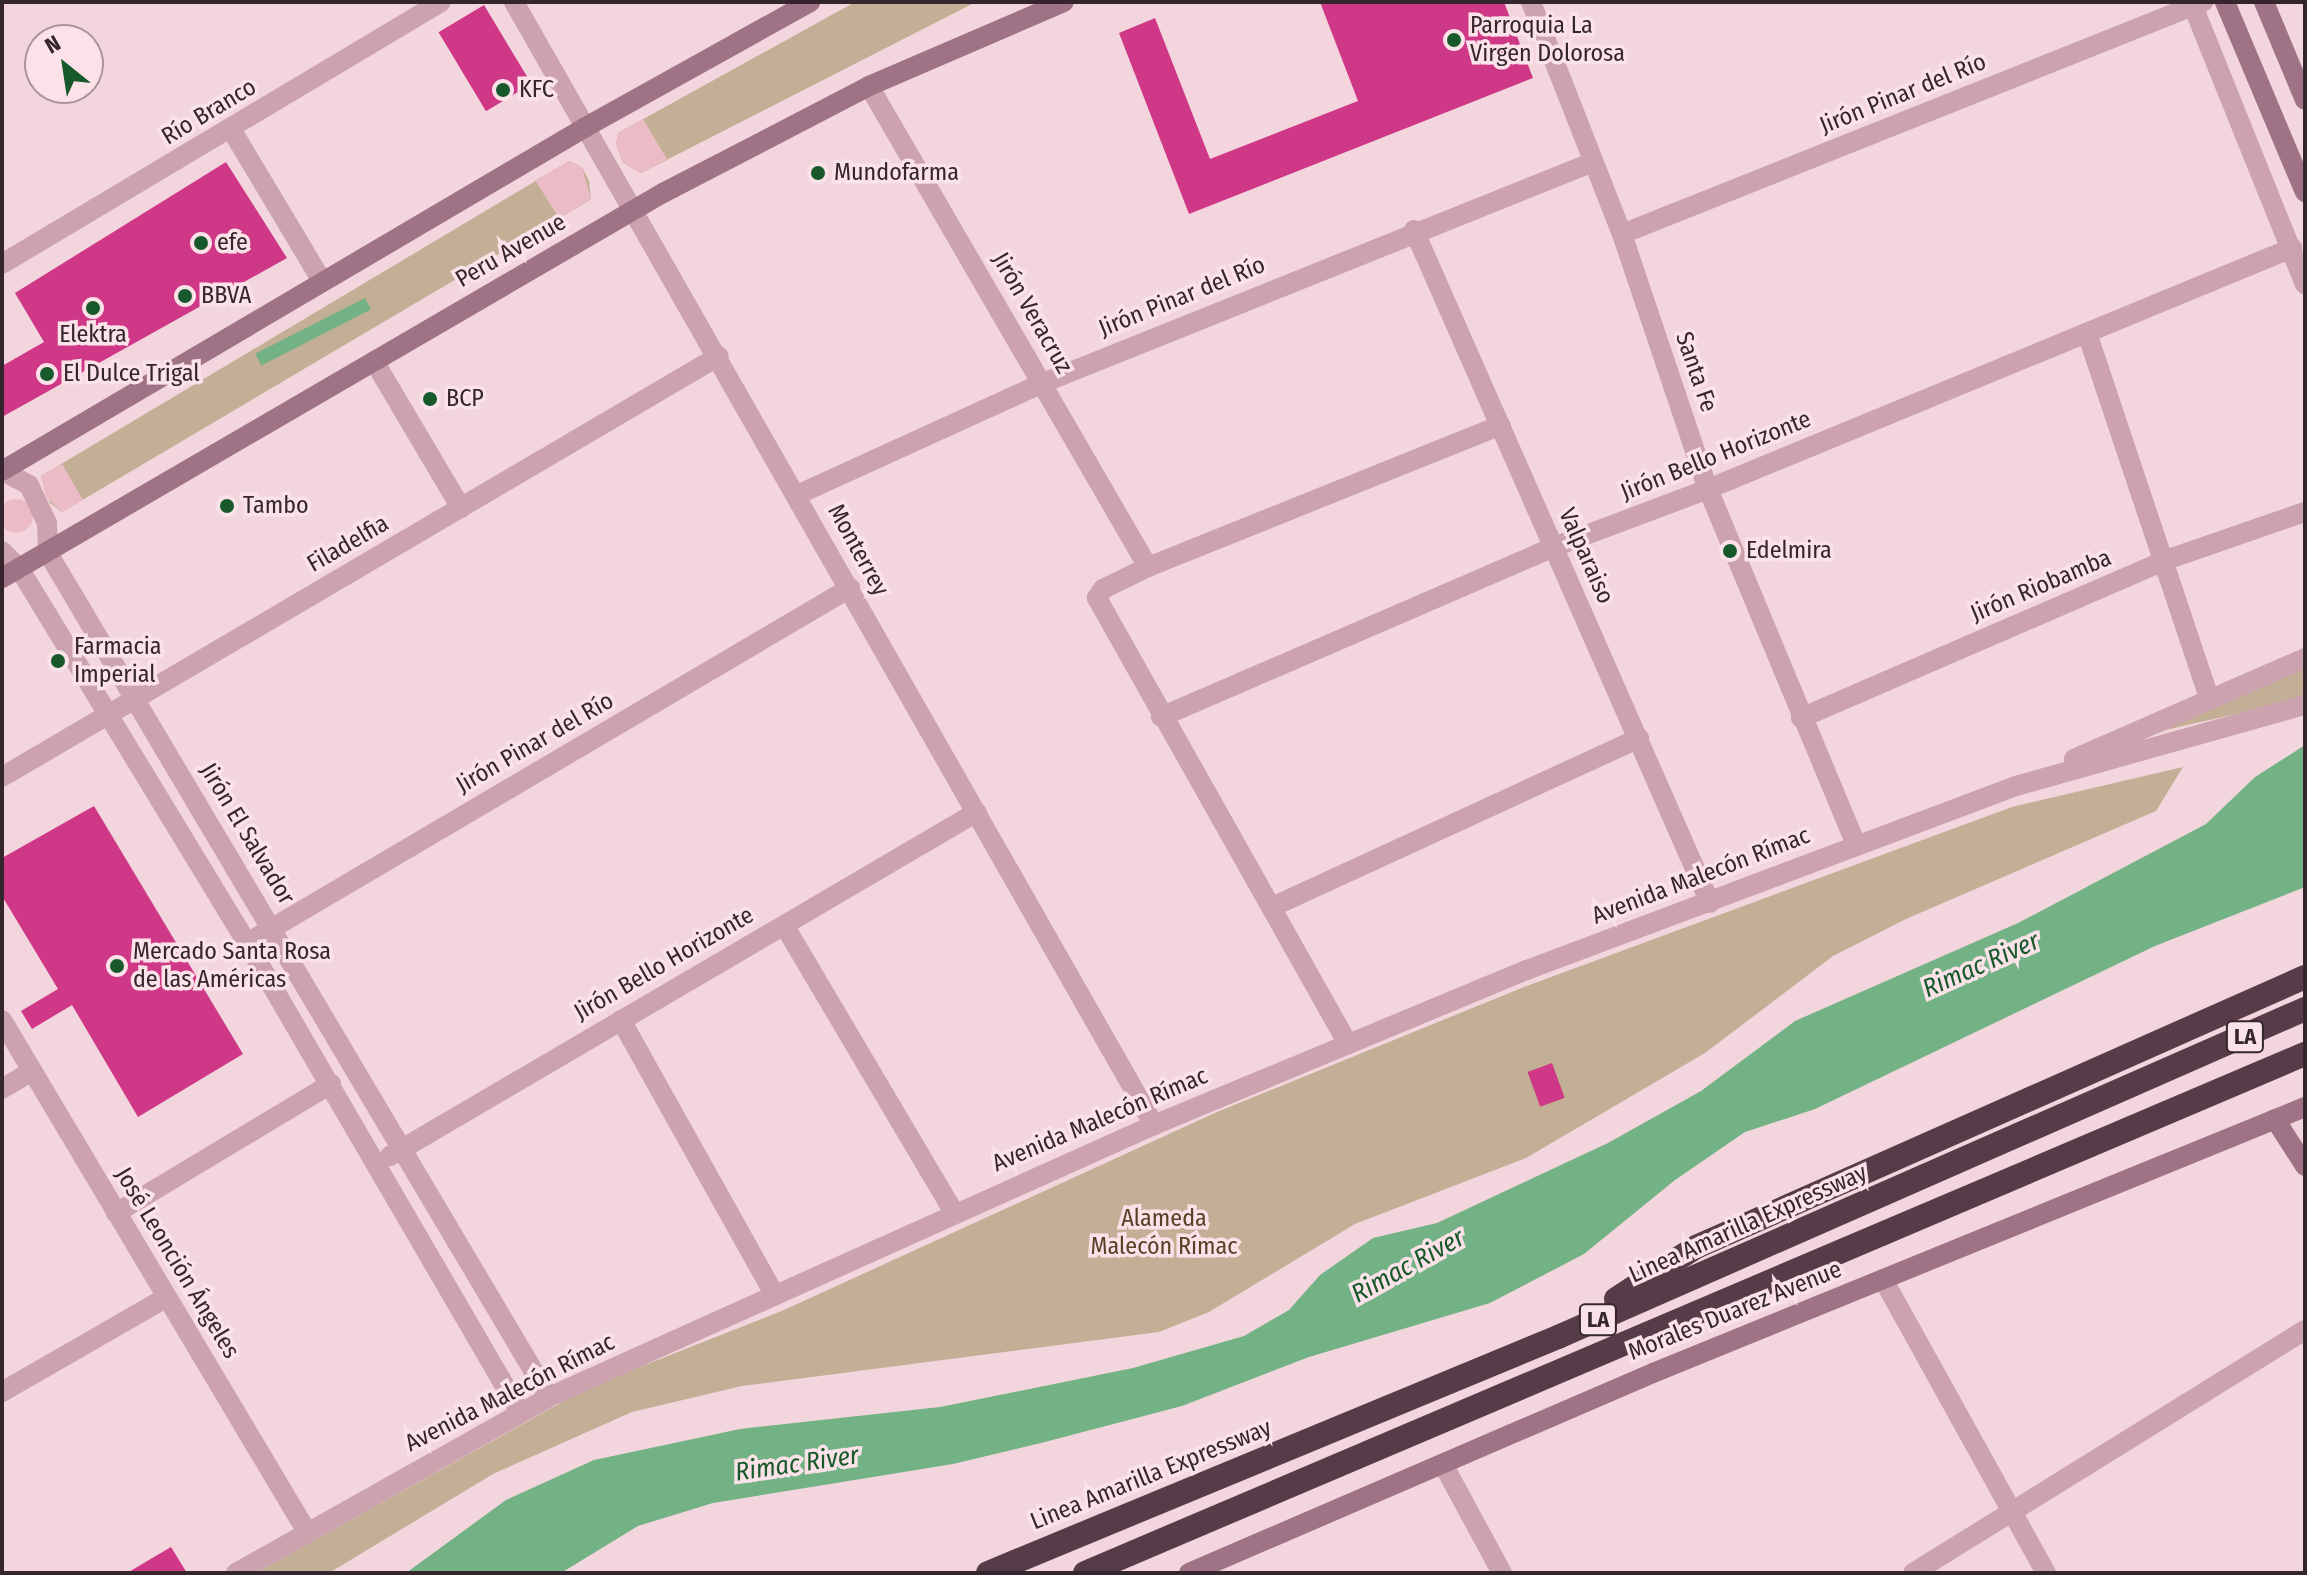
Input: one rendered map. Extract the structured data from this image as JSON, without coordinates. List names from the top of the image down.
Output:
{
  "streets": {
    "highway": ["LA", "Linea Amarilla Expressway"],
    "main road": ["Peru Avenue", "Morales Duarez Avenue"],
    "street": [
      "Jirón Pinar del Río",
      "Río Branco",
      "Jirón Veracruz",
      "Santa Fe",
      "Jirón Bello Horizonte",
      "Filadelfia",
      "Monterrey",
      "Valparaiso",
      "Jirón Riobamba",
      "Jirón El Salvador",
      "Avenida Malecón Rímac",
      "José Leonción Ángeles"
    ]
  },
  "crossings": [
    ["Jirón Pinar del Río", "Jirón Veracruz"],
    ["Jirón Pinar del Río", "Santa Fe"],
    ["Jirón Pinar del Río", "Monterrey"],
    ["Jirón Pinar del Río", "Valparaiso"],
    ["Jirón Pinar del Río", "Jirón El Salvador"],
    ["Peru Avenue", "Jirón Veracruz"],
    ["Peru Avenue", "Monterrey"],
    ["Peru Avenue", "Jirón El Salvador"],
    ["Santa Fe", "Jirón Bello Horizonte"],
    ["Santa Fe", "Jirón Riobamba"],
    ["Santa Fe", "Avenida Malecón Rímac"],
    ["Jirón Bello Horizonte", "Monterrey"],
    ["Jirón Bello Horizonte", "Valparaiso"],
    ["Jirón Bello Horizonte", "Jirón El Salvador"],
    ["Filadelfia", "Monterrey"],
    ["Filadelfia", "Jirón El Salvador"],
    ["Monterrey", "Avenida Malecón Rímac"],
    ["Valparaiso", "Avenida Malecón Rímac"],
    ["Jirón El Salvador", "Avenida Malecón Rímac"],
    ["Avenida Malecón Rímac", "José Leonción Ángeles"]
  ],
  "water": ["Rimac River"],
  "parks": ["Alameda Malecón Rímac"],
  "places": [
    "Parroquia La Virgen Dolorosa",
    "KFC",
    "Mundofarma",
    "efe",
    "BBVA",
    "Elektra",
    "El Dulce Trigal",
    "BCP",
    "Tambo",
    "Edelmira",
    "Farmacia Imperial",
    "Mercado Santa Rosa de las Américas"
  ],
  "north": "top left"
}
